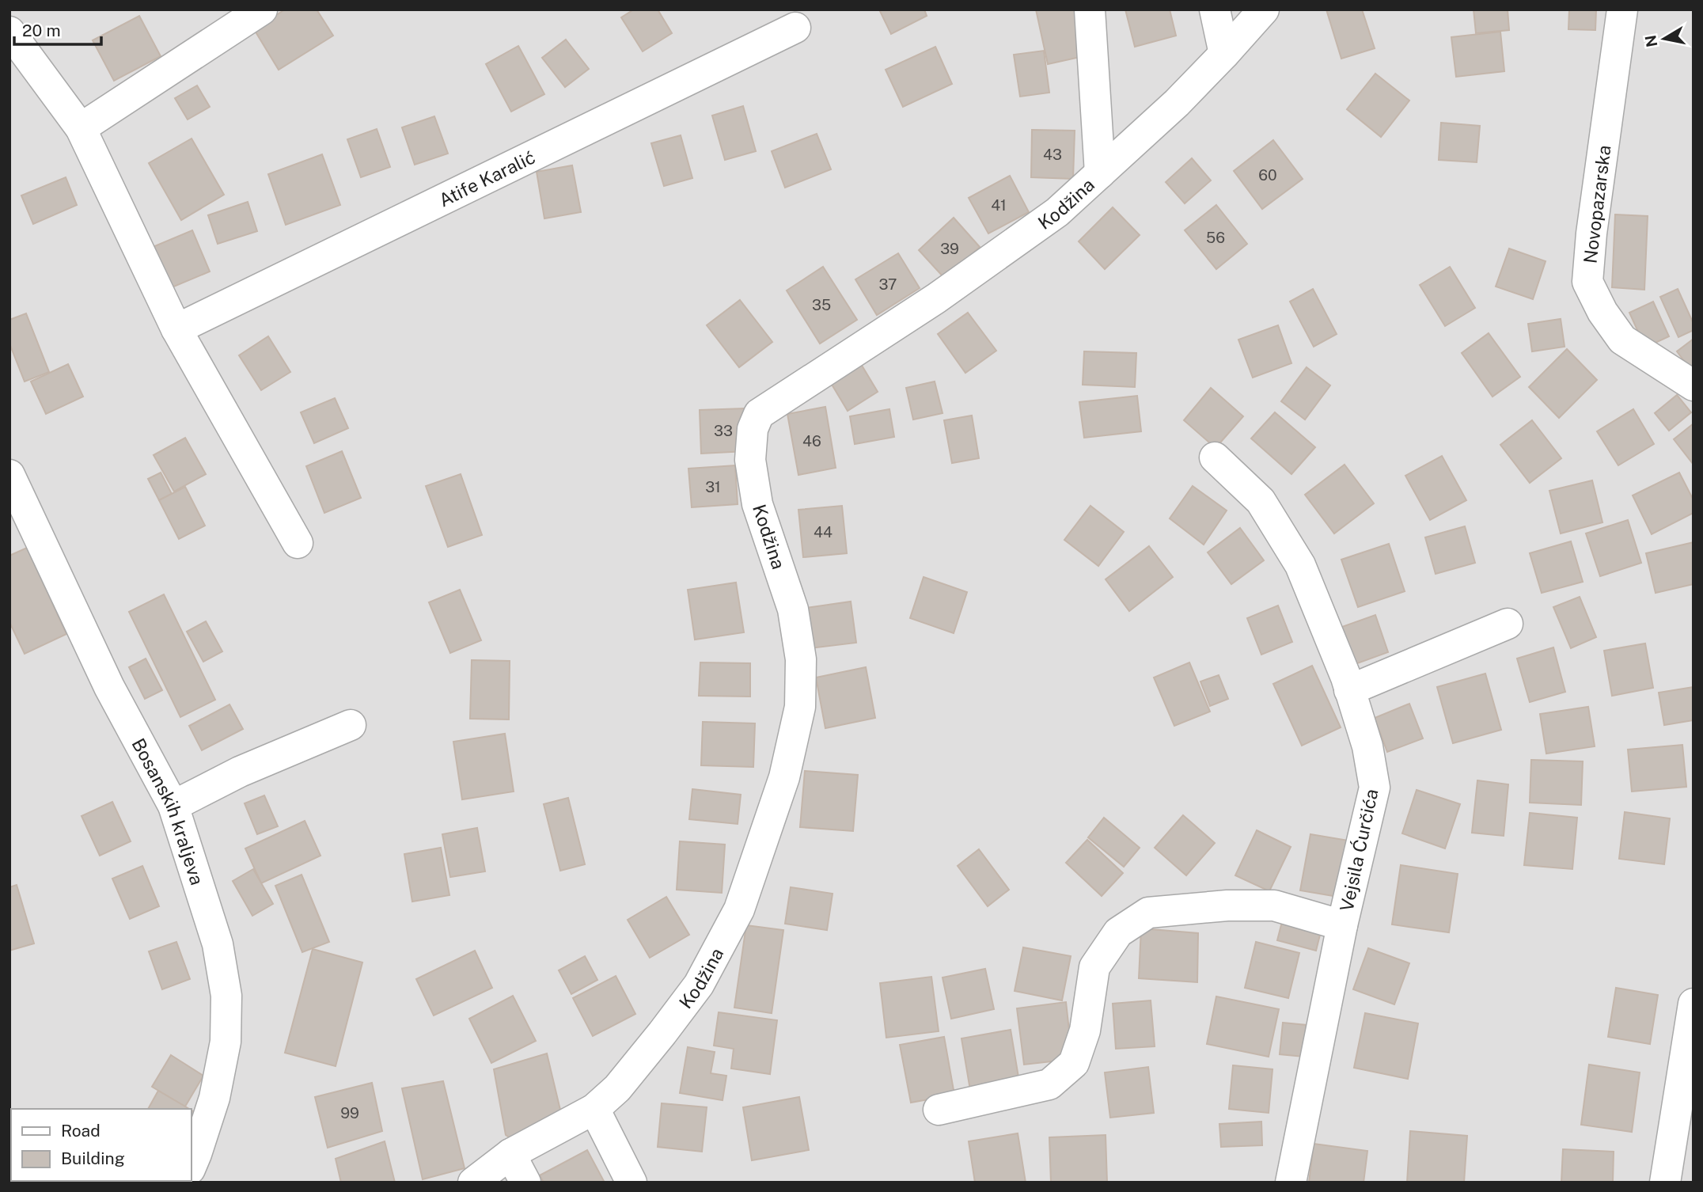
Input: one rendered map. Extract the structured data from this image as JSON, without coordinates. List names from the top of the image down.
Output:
{
  "streets": {
    "street": [
      "Atife Karalić",
      "Kodžina",
      "Novopazarska",
      "Bosanskih kraljeva",
      "Vejsila Ćurčića"
    ]
  },
  "house_numbers": [
    "43",
    "60",
    "41",
    "56",
    "39",
    "37",
    "35",
    "33",
    "46",
    "31",
    "44",
    "99"
  ],
  "legend": ["Road", "Building"],
  "scale_bar": "20 m",
  "north": "left"
}
